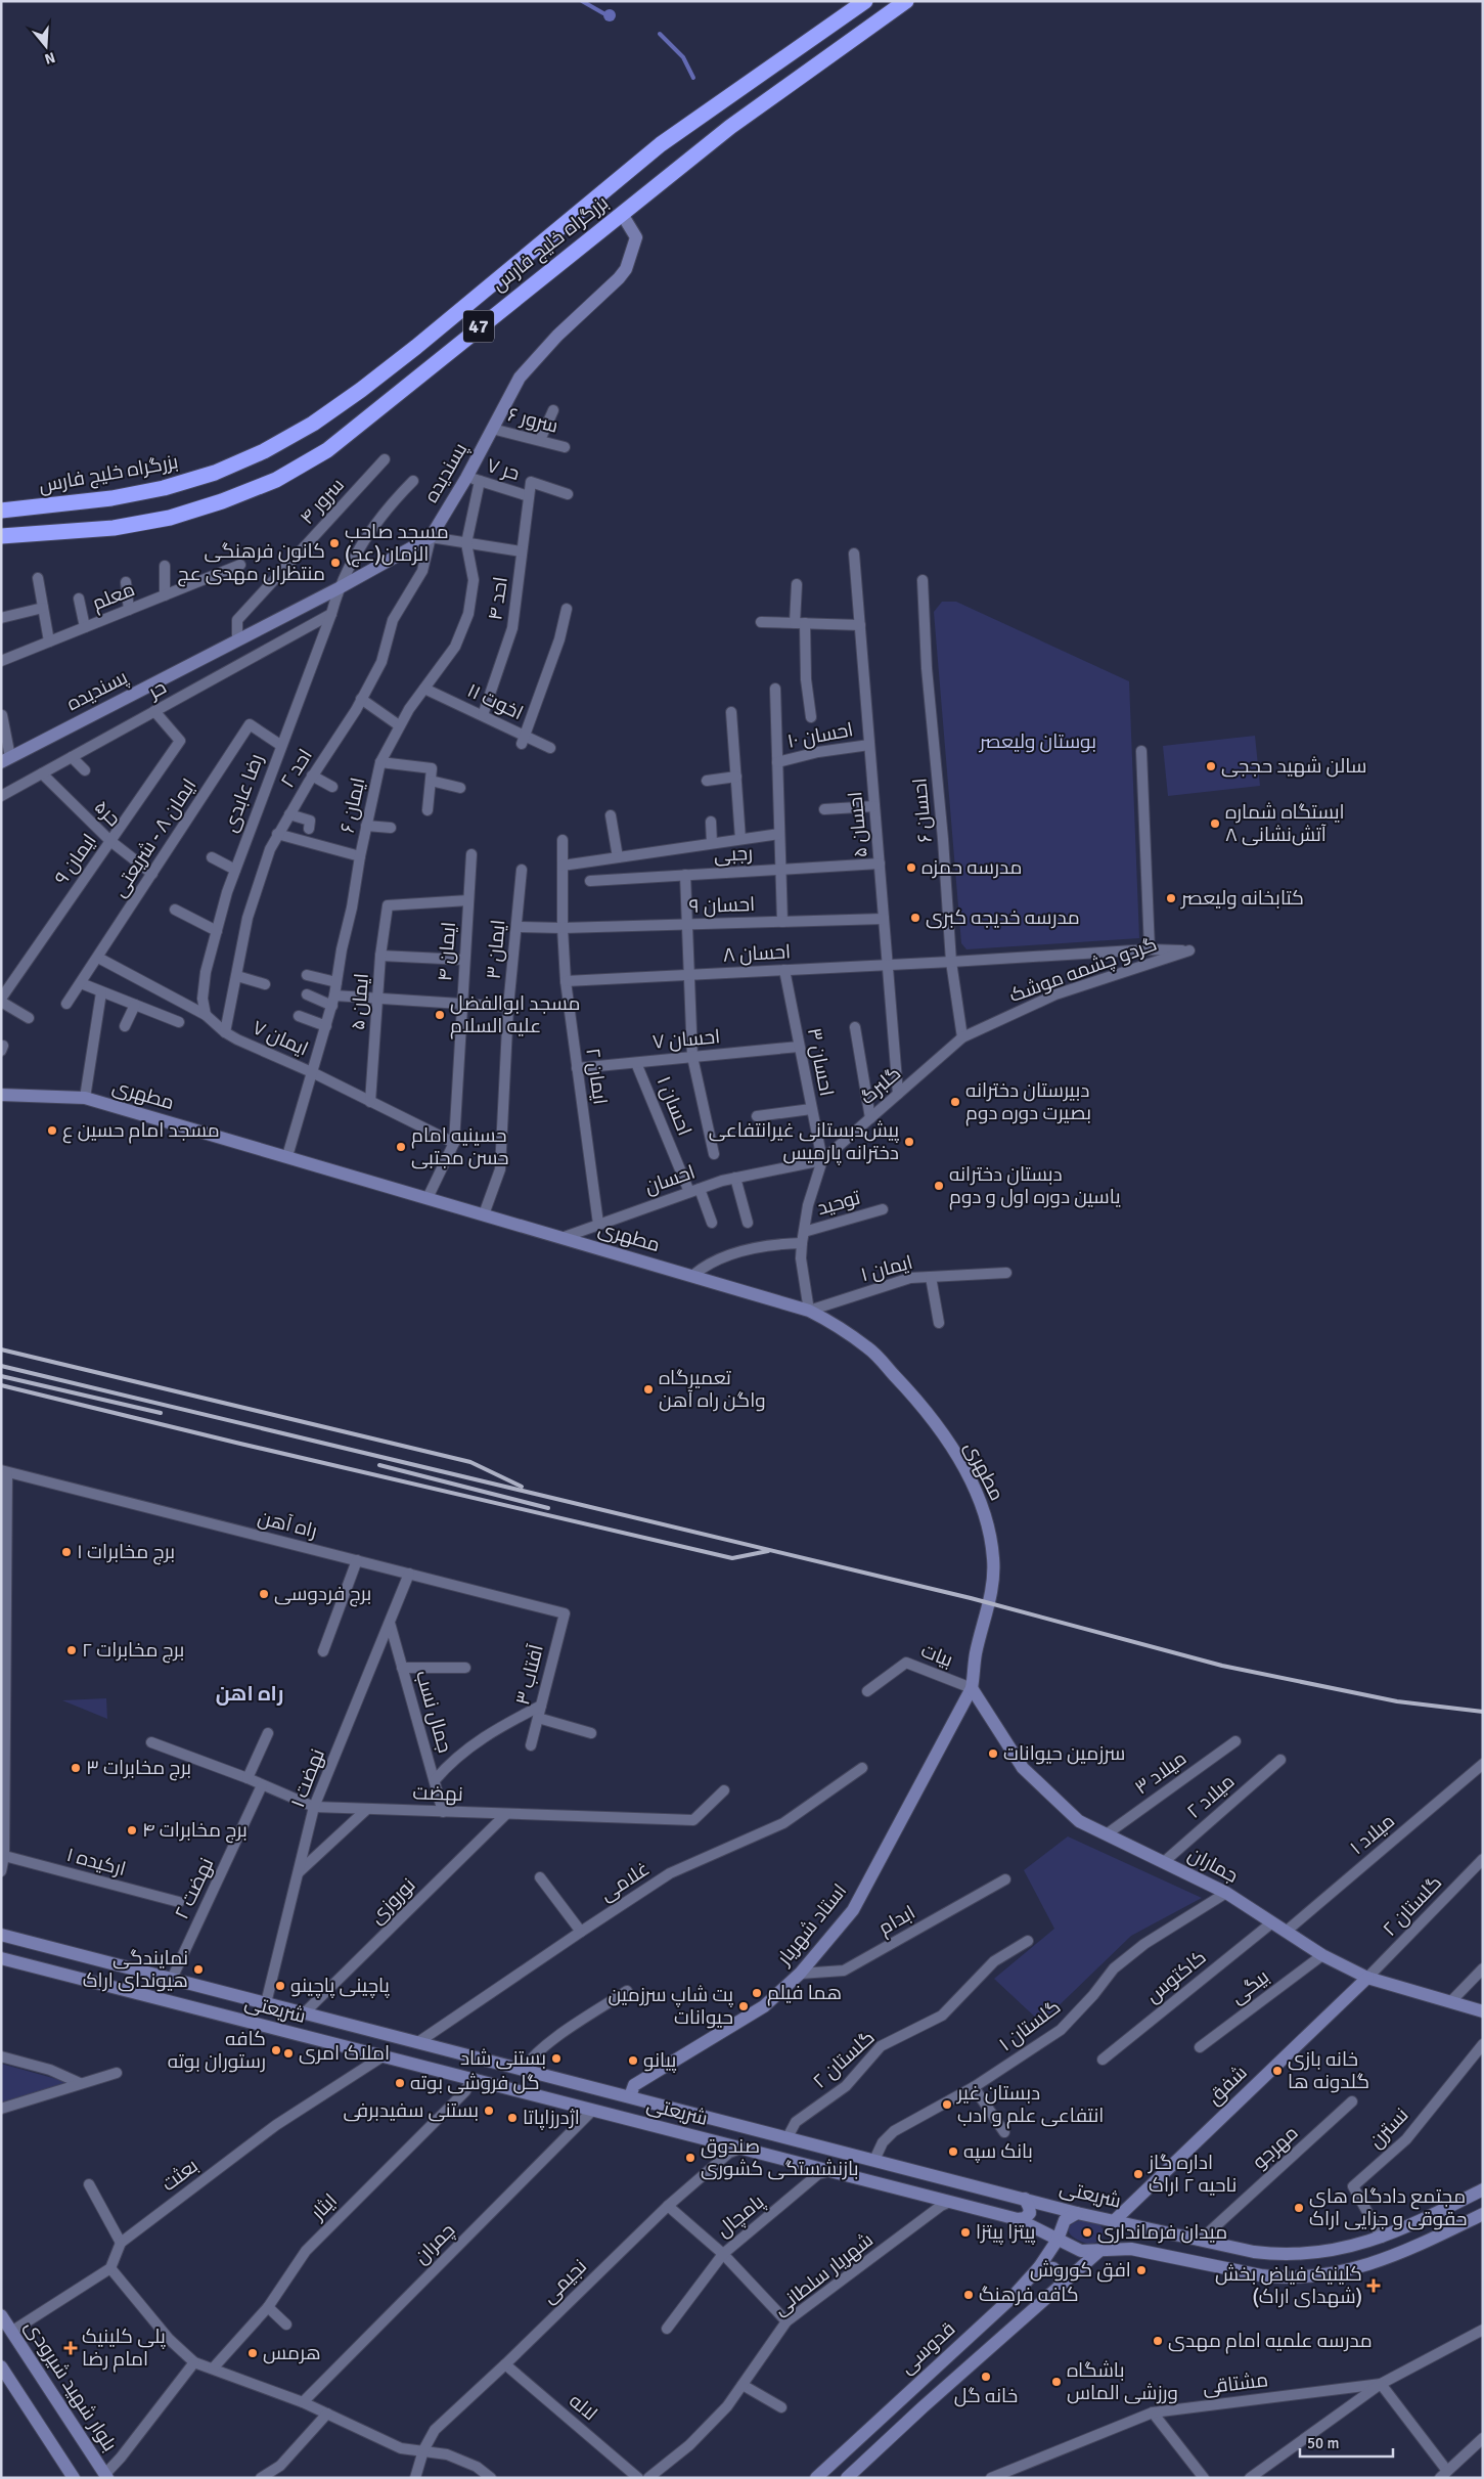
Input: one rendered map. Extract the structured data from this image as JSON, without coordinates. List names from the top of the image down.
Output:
{
  "streets": {
    "highway": ["بزرگراه خلیج فارس", "47"],
    "main road": [
      "پسندیده",
      "مطهری",
      "جماران",
      "استاد شهریار",
      "شریعتی",
      "شفق",
      "قدوسی",
      "بلوار شهید شیرودی"
    ],
    "street": [
      "سرور ۶",
      "حر ۷",
      "سرور ۴",
      "معلم",
      "احد ۴",
      "حر",
      "اخوت ۱۱",
      "احسان ۱۰",
      "احد ۲",
      "رضا عابدی",
      "ایمان ۶",
      "احسان ۶",
      "حر۵",
      "احسان ۵",
      "ایمان ۸ - شریعتی",
      "رجبی",
      "ایمان ۹",
      "احسان ۹",
      "ایمان ۳",
      "ایمان ۴",
      "احسان ۸",
      "گردو چشمه موشک",
      "ایمان ۵",
      "ایمان ۷",
      "احسان ۷",
      "احسان ۳",
      "ایمان ۲",
      "گلبرگ",
      "احسان ۱",
      "احسان",
      "توحید",
      "ایمان ۱",
      "راه آهن",
      "بیات",
      "آفتاب ۳",
      "جمال نسب",
      "میلاد ۳",
      "نهضت ۱",
      "نهضت",
      "میلاد ۲",
      "میلاد ۱",
      "ارکیده ۱",
      "غلامی",
      "نهضت ۲",
      "نوروزی",
      "گلستان ۲",
      "ابدام",
      "کاکتوس",
      "بیگی",
      "گلستان ۱",
      "نسترن",
      "مهرجو",
      "بعثت",
      "ایثار",
      "پامچال",
      "چمران",
      "شهریار سلطانی",
      "نجیمی",
      "مشتاقی",
      "لاله"
    ]
  },
  "crossings": [
    ["بزرگراه خلیج فارس", "پسندیده"],
    ["سرور ۶", "پسندیده"],
    ["حر ۷", "پسندیده"],
    ["حر ۷", "احد ۴"],
    ["حر ۷", "ایمان ۶"],
    ["پسندیده", "سرور ۴"],
    ["پسندیده", "احد ۲"],
    ["پسندیده", "رضا عابدی"],
    ["احد ۴", "اخوت ۱۱"],
    ["حر", "رضا عابدی"],
    ["حر", "حر۵"],
    ["حر", "ایمان ۹"],
    ["اخوت ۱۱", "ایمان ۶"],
    ["احسان ۱۰", "احسان ۵"],
    ["احد ۲", "ایمان ۷"],
    ["رضا عابدی", "ایمان ۸ - شریعتی"],
    ["رضا عابدی", "ایمان ۷"],
    ["ایمان ۶", "ایمان ۷"],
    ["ایمان ۶", "مطهری"],
    ["احسان ۶", "احسان ۸"],
    ["احسان ۶", "گردو چشمه موشک"],
    ["احسان ۶", "گلبرگ"],
    ["حر۵", "ایمان ۸ - شریعتی"],
    ["حر۵", "ایمان ۹"],
    ["احسان ۵", "رجبی"],
    ["احسان ۵", "احسان ۹"],
    ["احسان ۵", "احسان ۸"],
    ["احسان ۵", "گلبرگ"],
    ["ایمان ۸ - شریعتی", "ایمان ۷"],
    ["رجبی", "ایمان ۲"],
    ["احسان ۹", "ایمان ۳"],
    ["احسان ۹", "ایمان ۲"],
    ["ایمان ۳", "مطهری"],
    ["ایمان ۴", "ایمان ۵"],
    ["ایمان ۴", "ایمان ۷"],
    ["ایمان ۴", "مطهری"],
    ["احسان ۸", "گردو چشمه موشک"],
    ["احسان ۸", "احسان ۳"],
    ["احسان ۸", "ایمان ۲"],
    ["گردو چشمه موشک", "گلبرگ"],
    ["ایمان ۵", "ایمان ۷"],
    ["احسان ۷", "احسان ۳"],
    ["احسان ۷", "ایمان ۲"],
    ["احسان ۷", "احسان ۱"],
    ["احسان ۳", "گلبرگ"],
    ["احسان ۳", "احسان"],
    ["ایمان ۲", "احسان"],
    ["گلبرگ", "احسان"],
    ["مطهری", "احسان"],
    ["مطهری", "ایمان ۱"],
    ["مطهری", "بیات"],
    ["مطهری", "جماران"],
    ["مطهری", "استاد شهریار"],
    ["احسان ۱", "احسان"],
    ["راه آهن", "آفتاب ۳"],
    ["راه آهن", "نهضت ۱"],
    ["بیات", "جماران"],
    ["بیات", "استاد شهریار"],
    ["جمال نسب", "نهضت ۱"],
    ["جمال نسب", "نهضت"],
    ["میلاد ۳", "جماران"],
    ["نهضت ۱", "نهضت"],
    ["نهضت ۱", "شریعتی"],
    ["نهضت", "نهضت ۲"],
    ["نهضت", "نوروزی"],
    ["میلاد ۲", "جماران"],
    ["میلاد ۱", "جماران"],
    ["جماران", "گلستان ۲"],
    ["جماران", "استاد شهریار"],
    ["جماران", "کاکتوس"],
    ["جماران", "بیگی"],
    ["جماران", "گلستان ۱"],
    ["جماران", "شفق"],
    ["غلامی", "شریعتی"],
    ["نهضت ۲", "شریعتی"],
    ["نوروزی", "شریعتی"],
    ["گلستان ۲", "شریعتی"],
    ["گلستان ۲", "شفق"],
    ["ابدام", "استاد شهریار"],
    ["استاد شهریار", "شریعتی"],
    ["شریعتی", "گلستان ۱"],
    ["شریعتی", "شفق"],
    ["شریعتی", "نسترن"],
    ["شریعتی", "مهرجو"],
    ["شریعتی", "بعثت"],
    ["شریعتی", "ایثار"],
    ["شریعتی", "پامچال"],
    ["شریعتی", "چمران"],
    ["شریعتی", "شهریار سلطانی"],
    ["شریعتی", "نجیمی"],
    ["شریعتی", "قدوسی"],
    ["نجیمی", "لاله"]
  ],
  "districts": ["راه اهن"],
  "parks": ["بوستان ولیعصر"],
  "places": {
    "other": [
      "مسجد صاحب الزمان(عج)",
      "کانون فرهنگی منتظران مهدی عج",
      "سالن شهید حججی",
      "ایستگاه شماره ۸ آتش‌نشانی",
      "مدرسه حمزه",
      "کتابخانه ولیعصر",
      "مدرسه خدیجه کبری",
      "مسجد ابوالفضل علیه السلام",
      "دبیرستان دخترانه بصیرت دوره دوم",
      "مسجد امام حسین ع",
      "پیش‌دبستانی غیرانتفاعی دخترانه پارمیس",
      "حسینیه امام حسن مجتبی",
      "دبستان دخترانه یاسین دوره اول و دوم",
      "تعمیرگاه واگن راه آهن",
      "برج مخابرات ۱",
      "برج فردوسی",
      "برج مخابرات ۲",
      "سرزمین حیوانات",
      "برج مخابرات ۳",
      "برج مخابرات ۴",
      "نمایندگی هیوندای اراک",
      "پاچینی پاچینو",
      "هما فیلم",
      "پت شاپ سرزمین حیوانات",
      "کافه رستوران بوته",
      "املاک امری",
      "بستنی شاد",
      "پیانو",
      "خانه بازی گلدونه ها",
      "گل فروشی بوته",
      "دبستان غیر انتفاعی علم و ادب",
      "بستنی سفیدبرفی",
      "اژدرزاپاتا",
      "بانک سپه",
      "صندوق بازنشستگی کشوری",
      "اداره گاز ناحیه ۲ اراک",
      "مجتمع دادگاه های حقوقی و جزایی اراک",
      "پیتزا پیتزا",
      "میدان فرمانداری",
      "افق کوروش",
      "کافه فرهنگ",
      "مدرسه علمیه امام مهدی",
      "هرمس",
      "خانه گل",
      "باشگاه ورزشی الماس"
    ],
    "health": ["کلینیک فیاض بخش (شهدای اراک)", "پلی کلینیک امام رضا"]
  },
  "scale_bar": "50 m",
  "north": "bottom"
}
